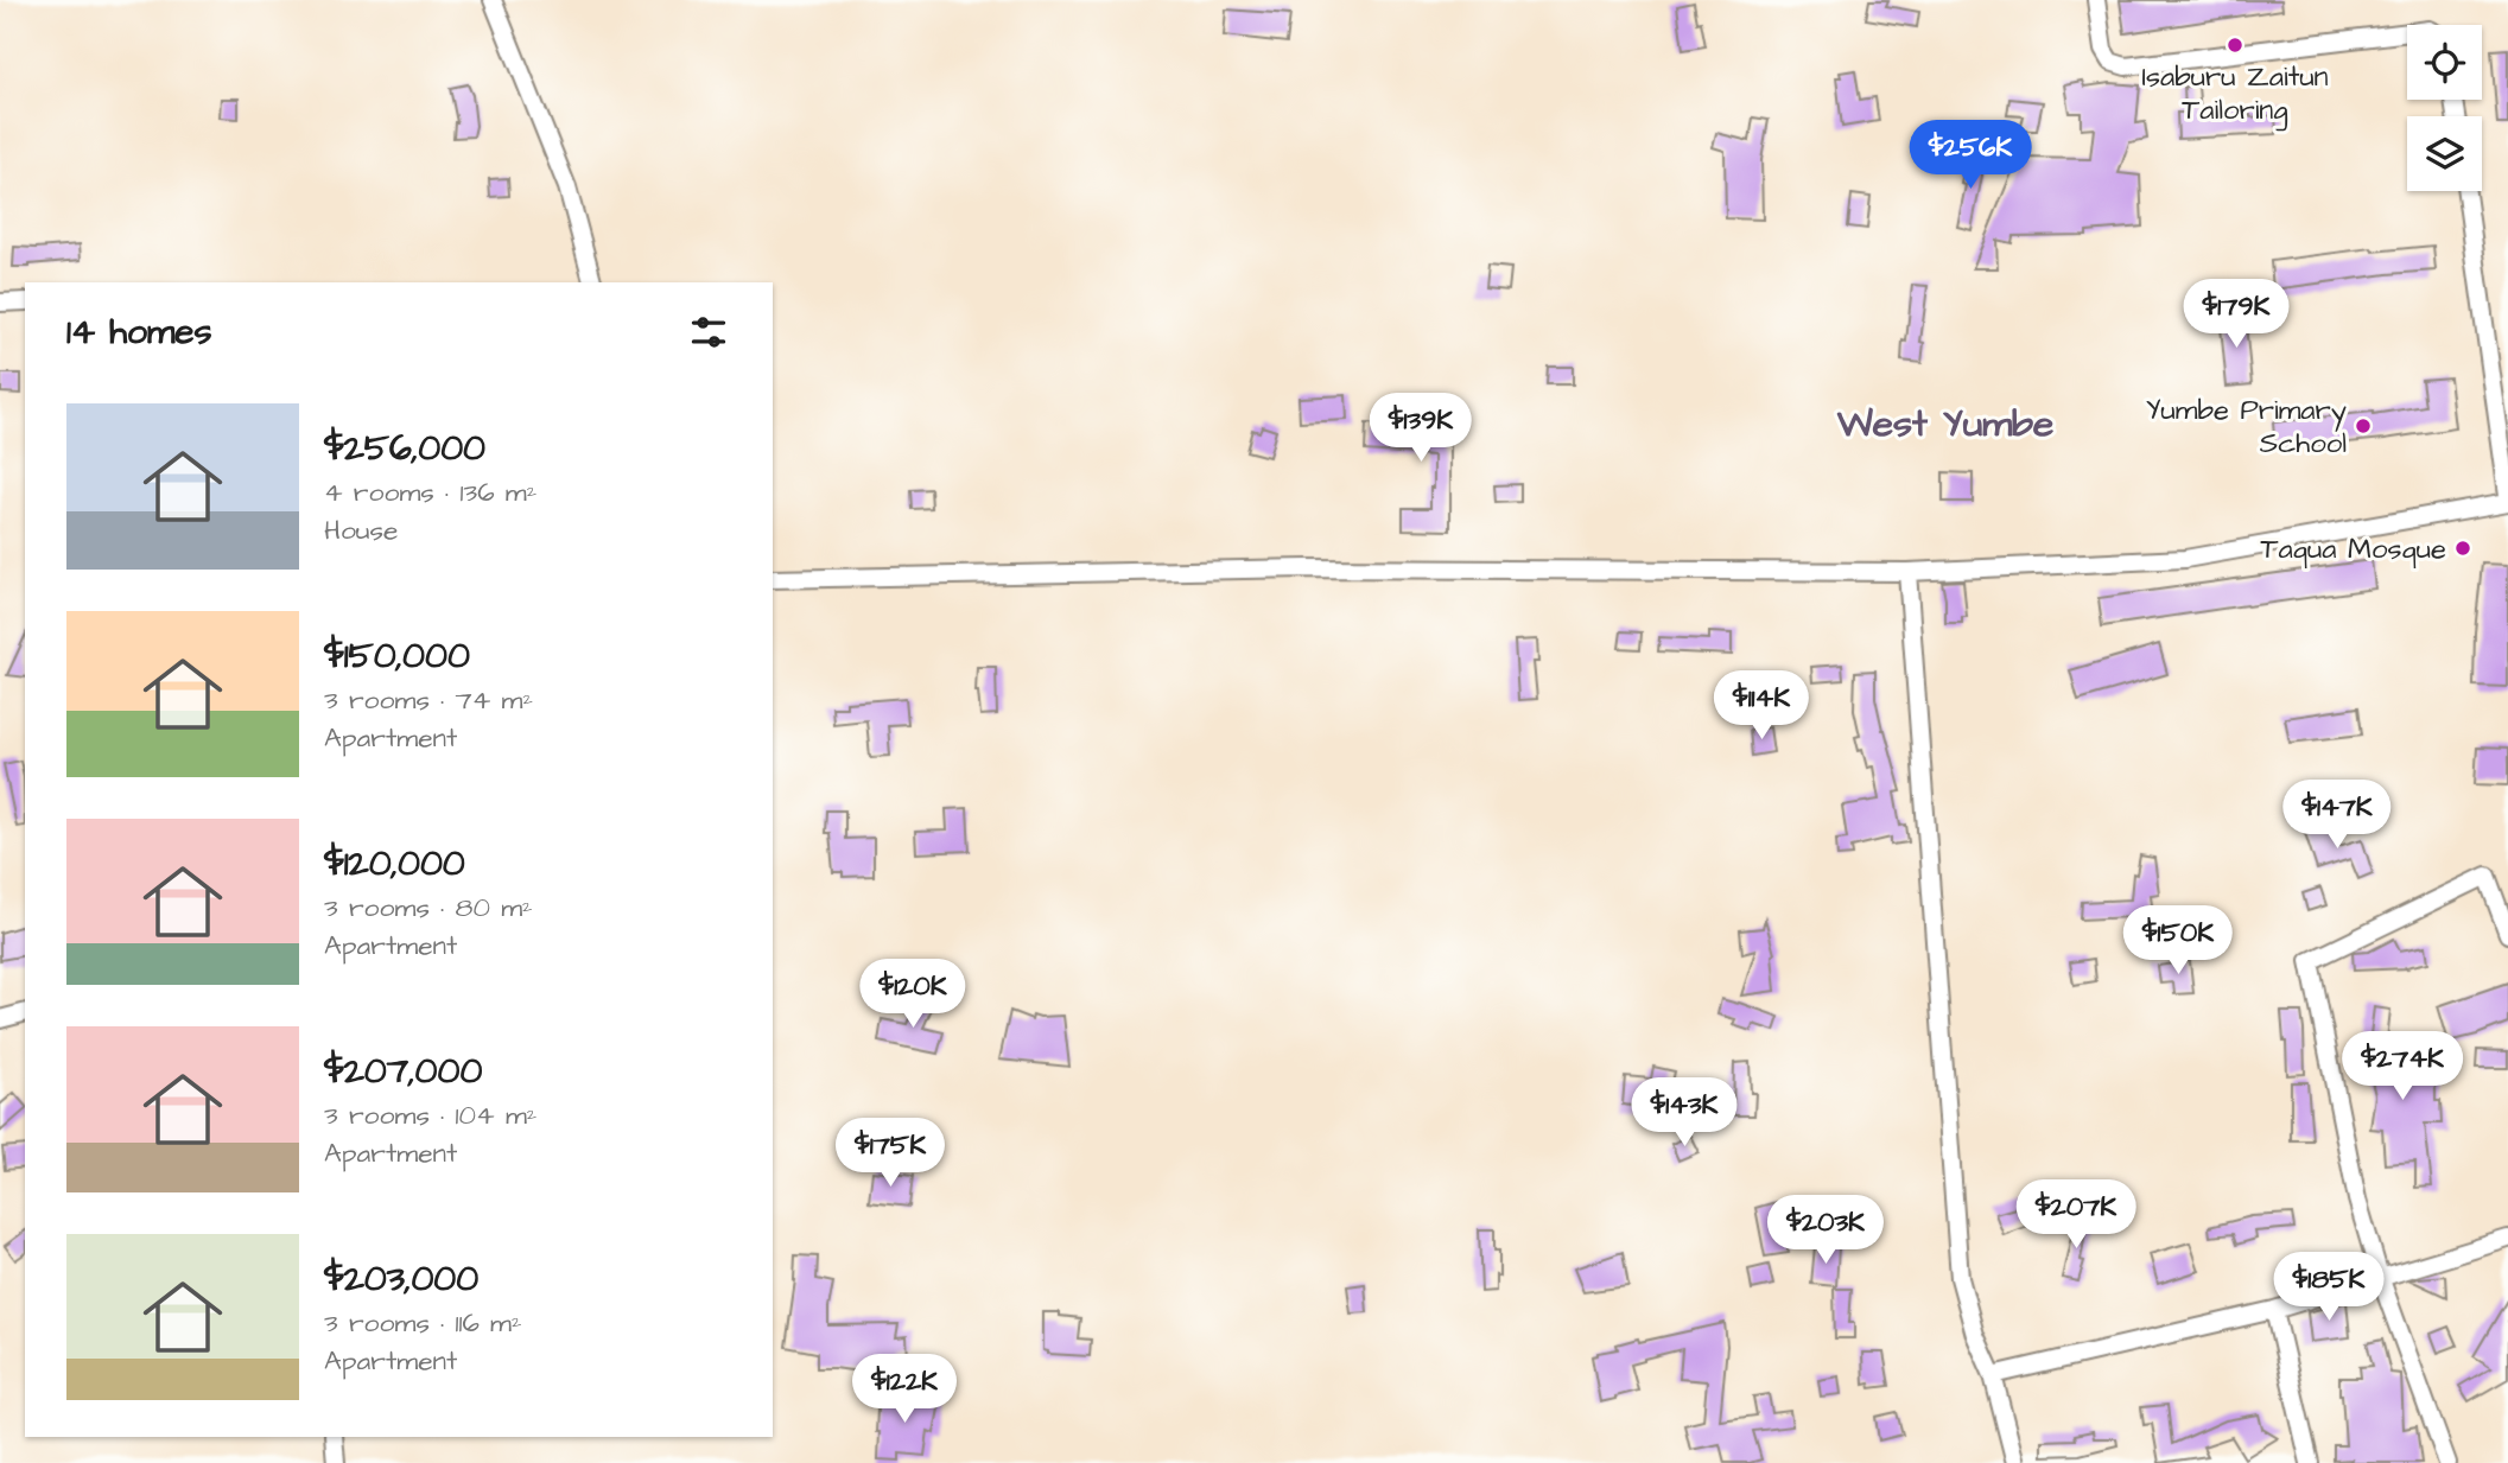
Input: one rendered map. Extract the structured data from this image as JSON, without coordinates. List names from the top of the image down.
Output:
{
  "districts": ["West Yumbe"],
  "places": ["Isaburu Zaitun Tailoring", "Yumbe Primary School", "Taqua Mosque"],
  "page": {
    "price": [
      "$256K",
      "$179K",
      "$139K",
      "$114K",
      "$147K",
      "$150K",
      "$120K",
      "$274K",
      "$143K",
      "$175K",
      "$207K",
      "$203K",
      "$185K",
      "$122K"
    ],
    "heading": "14 homes",
    "list": [
      {
        "name": "$256,000",
        "note": "4 rooms · 136 m² · House"
      },
      {
        "name": "$150,000",
        "note": "3 rooms · 74 m² · Apartment"
      },
      {
        "name": "$120,000",
        "note": "3 rooms · 80 m² · Apartment"
      },
      {
        "name": "$207,000",
        "note": "3 rooms · 104 m² · Apartment"
      },
      {
        "name": "$203,000",
        "note": "3 rooms · 116 m² · Apartment"
      }
    ]
  }
}
